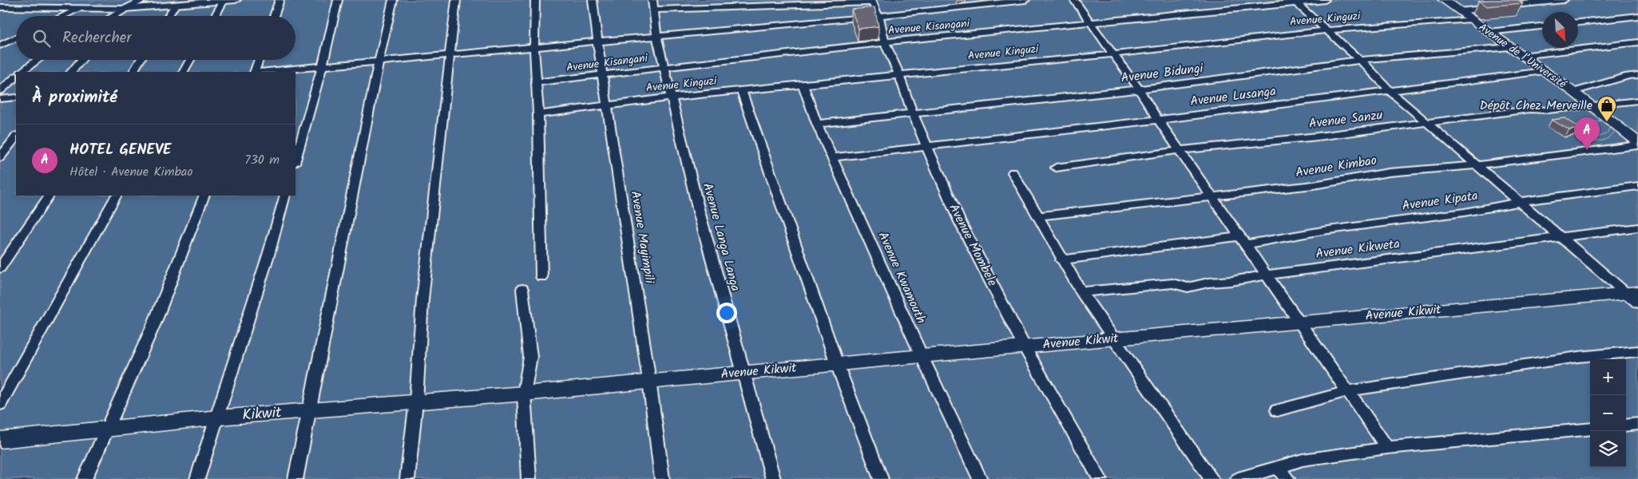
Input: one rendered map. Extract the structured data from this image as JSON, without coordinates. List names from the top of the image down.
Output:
{
  "streets": {
    "main road": ["Avenue de l’Université", "Avenue Kikwit", "Kikwit"],
    "street": [
      "Avenue Kinguzi",
      "Avenue Kisangani",
      "Avenue Bidungi",
      "Avenue Lusanga",
      "Avenue Sanzu",
      "Avenue Kimbao",
      "Avenue Kipata",
      "Avenue Mayimpili",
      "Avenue Langa Langa",
      "Avenue Mombele",
      "Avenue Kikweta",
      "Avenue Kwamouth"
    ]
  },
  "crossings": [
    ["Avenue Kinguzi", "Avenue de l’Université"],
    ["Avenue Kinguzi", "Avenue Mayimpili"],
    ["Avenue Kinguzi", "Avenue Langa Langa"],
    ["Avenue Kinguzi", "Avenue Mombele"],
    ["Avenue Kinguzi", "Avenue Kwamouth"],
    ["Avenue Kisangani", "Avenue Mayimpili"],
    ["Avenue Kisangani", "Avenue Langa Langa"],
    ["Avenue Kisangani", "Avenue Mombele"],
    ["Avenue de l’Université", "Avenue Bidungi"],
    ["Avenue de l’Université", "Avenue Lusanga"],
    ["Avenue de l’Université", "Avenue Sanzu"],
    ["Avenue Bidungi", "Avenue Mombele"],
    ["Avenue Bidungi", "Avenue Kwamouth"],
    ["Avenue Lusanga", "Avenue Mombele"],
    ["Avenue Lusanga", "Avenue Kwamouth"],
    ["Avenue Mayimpili", "Avenue Kikwit"],
    ["Avenue Langa Langa", "Avenue Kikwit"],
    ["Avenue Mombele", "Avenue Kikwit"],
    ["Avenue Kwamouth", "Avenue Kikwit"],
    ["Avenue Kikwit", "Kikwit"]
  ],
  "places": {
    "shop": ["Dépôt Chez Merveille"]
  },
  "north": "bottom right",
  "page": {
    "search": "Rechercher",
    "heading": "À proximité",
    "pins": "A",
    "list": [
      {
        "mark": "A",
        "name": "HOTEL GENEVE",
        "note": "Hôtel · Avenue Kimbao",
        "value": "730 m"
      }
    ],
    "map_buttons": ["+", "−"]
  }
}
